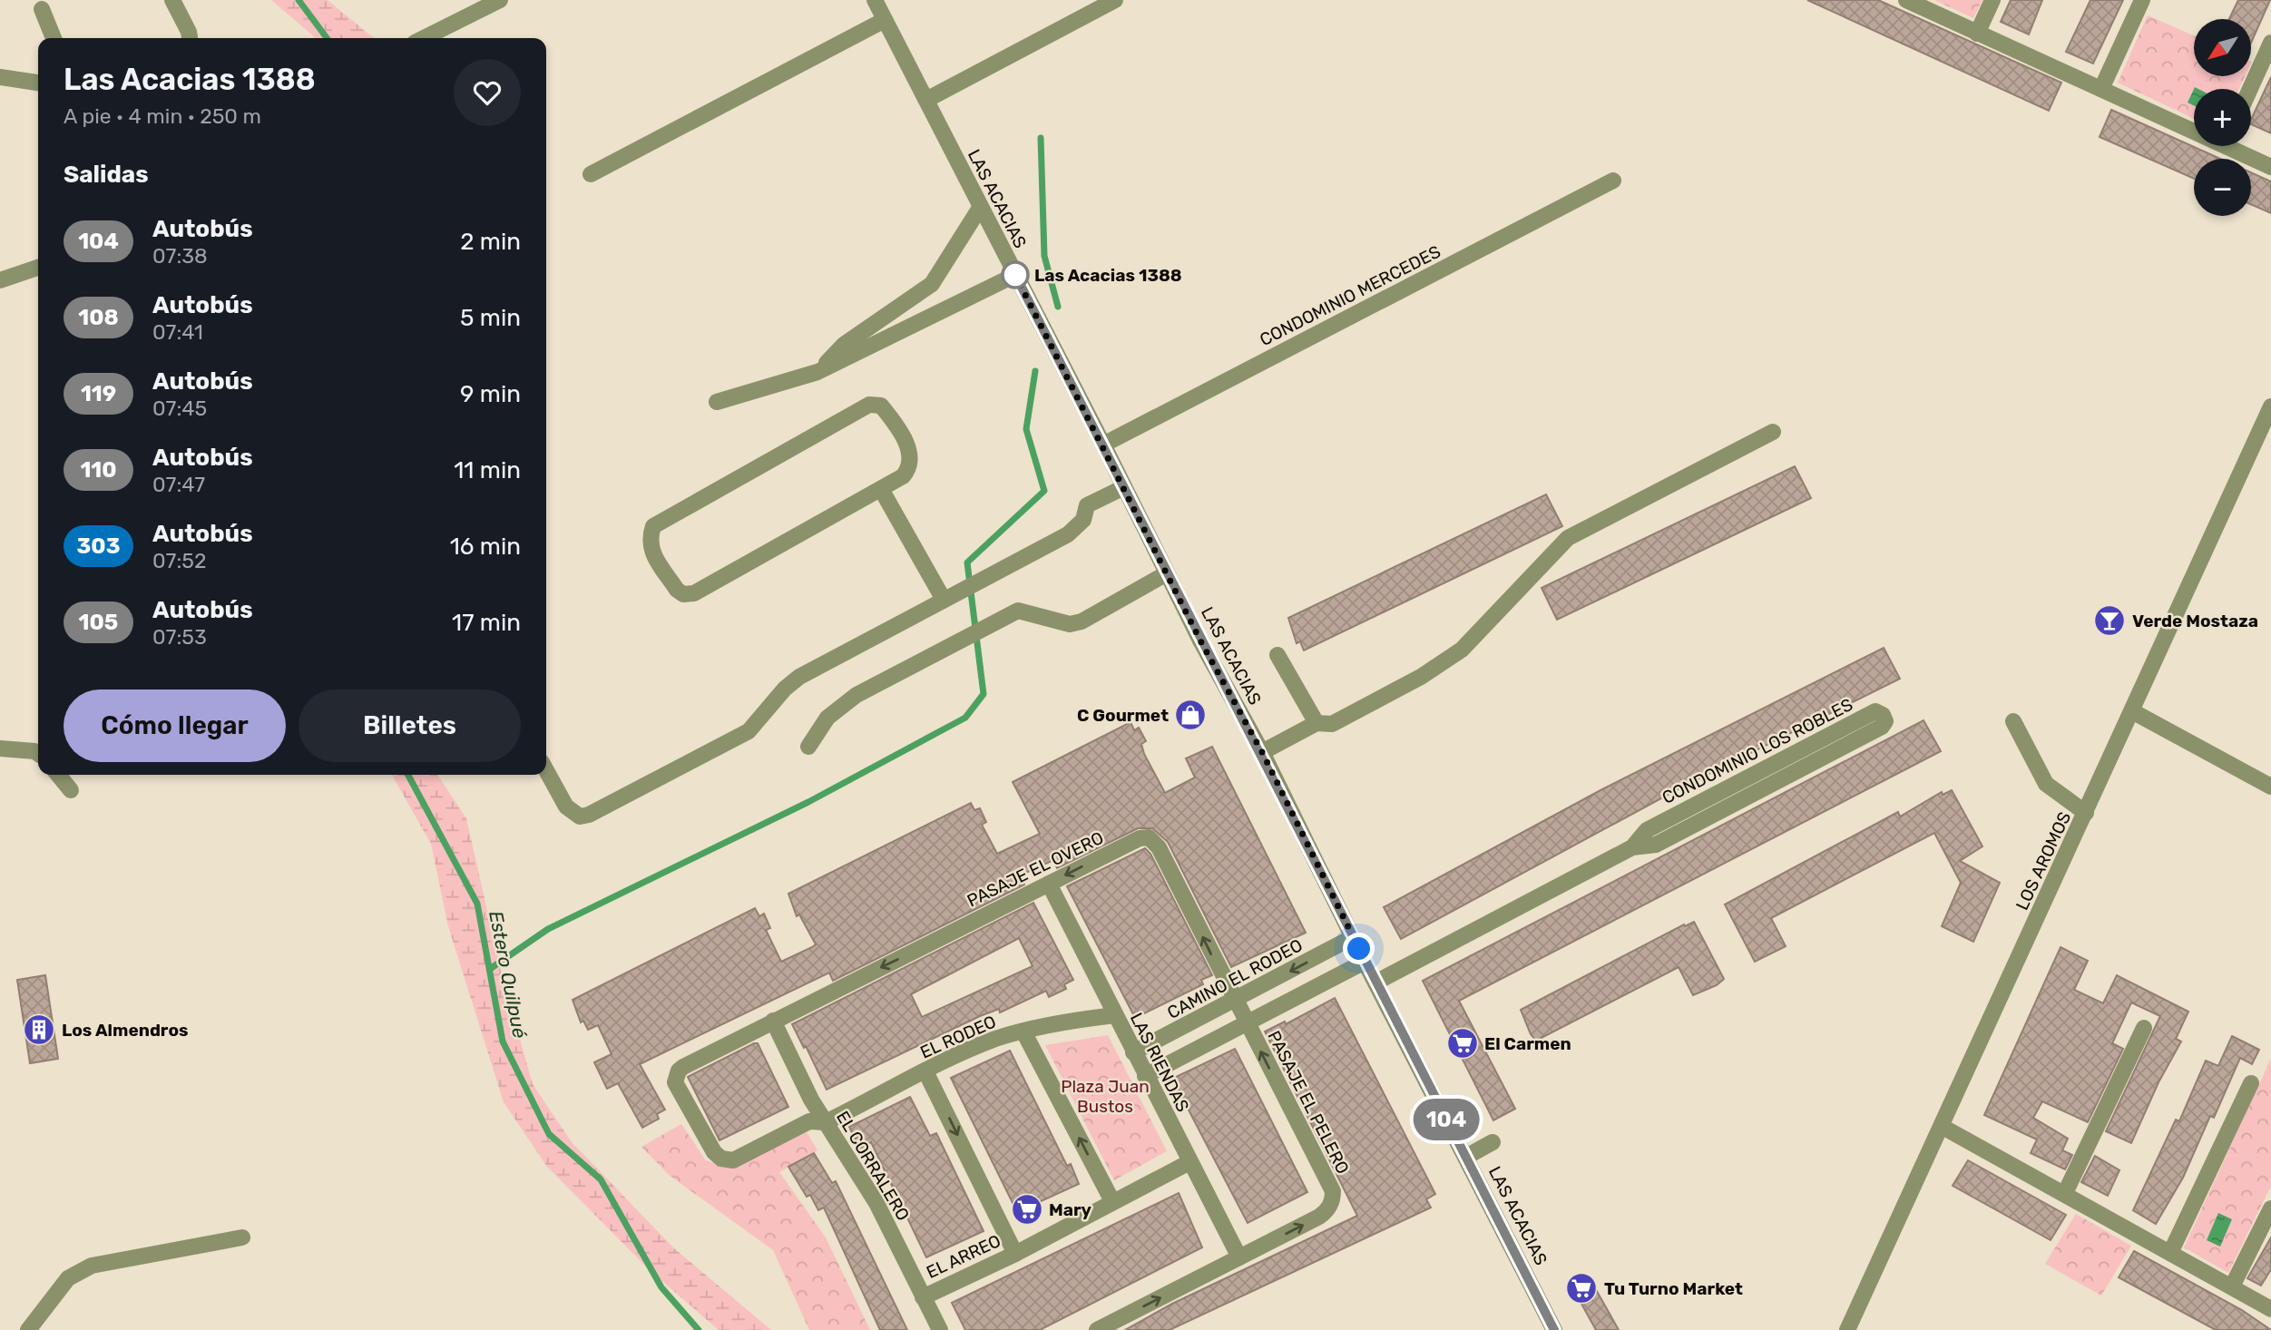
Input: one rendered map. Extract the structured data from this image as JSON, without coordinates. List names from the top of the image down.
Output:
{
  "streets": {
    "street": [
      "LAS ACACIAS",
      "CONDOMINIO MERCEDES",
      "CONDOMINIO LOS ROBLES",
      "LOS AROMOS",
      "PASAJE EL OVERO",
      "CAMINO EL RODEO",
      "EL RODEO",
      "LAS RIENDAS",
      "PASAJE EL PELERO",
      "EL CORRALERO",
      "EL ARREO"
    ]
  },
  "crossings": [
    ["LAS ACACIAS", "CONDOMINIO MERCEDES"],
    ["LAS ACACIAS", "CONDOMINIO LOS ROBLES"],
    ["LAS ACACIAS", "CAMINO EL RODEO"],
    ["PASAJE EL OVERO", "CAMINO EL RODEO"],
    ["PASAJE EL OVERO", "EL RODEO"],
    ["PASAJE EL OVERO", "LAS RIENDAS"],
    ["PASAJE EL OVERO", "EL CORRALERO"],
    ["CAMINO EL RODEO", "LAS RIENDAS"],
    ["EL RODEO", "LAS RIENDAS"],
    ["EL RODEO", "EL CORRALERO"],
    ["LAS RIENDAS", "PASAJE EL PELERO"],
    ["LAS RIENDAS", "EL ARREO"],
    ["EL CORRALERO", "EL ARREO"]
  ],
  "water": ["Estero Quilpué"],
  "parks": ["Plaza Juan Bustos"],
  "places": {
    "other": ["Las Acacias 1388"],
    "bar": ["Verde Mostaza"],
    "shop": ["C Gourmet"],
    "building": ["Los Almendros"],
    "supermarket": ["El Carmen", "Mary", "Tu Turno Market"]
  },
  "lines": ["bus line 104"],
  "north": "bottom left",
  "page": {
    "on_map": "104",
    "map_buttons": ["+", "−"],
    "heading": [
      ["Las Acacias 1388", "A pie · 4 min · 250 m"],
      "Salidas"
    ],
    "list": [
      {
        "mark": "104",
        "name": "Autobús",
        "note": "07:38",
        "value": "2 min"
      },
      {
        "mark": "108",
        "name": "Autobús",
        "note": "07:41",
        "value": "5 min"
      },
      {
        "mark": "119",
        "name": "Autobús",
        "note": "07:45",
        "value": "9 min"
      },
      {
        "mark": "110",
        "name": "Autobús",
        "note": "07:47",
        "value": "11 min"
      },
      {
        "mark": "303",
        "name": "Autobús",
        "note": "07:52",
        "value": "16 min"
      },
      {
        "mark": "105",
        "name": "Autobús",
        "note": "07:53",
        "value": "17 min"
      }
    ],
    "buttons": ["Cómo llegar", "Billetes"]
  }
}
